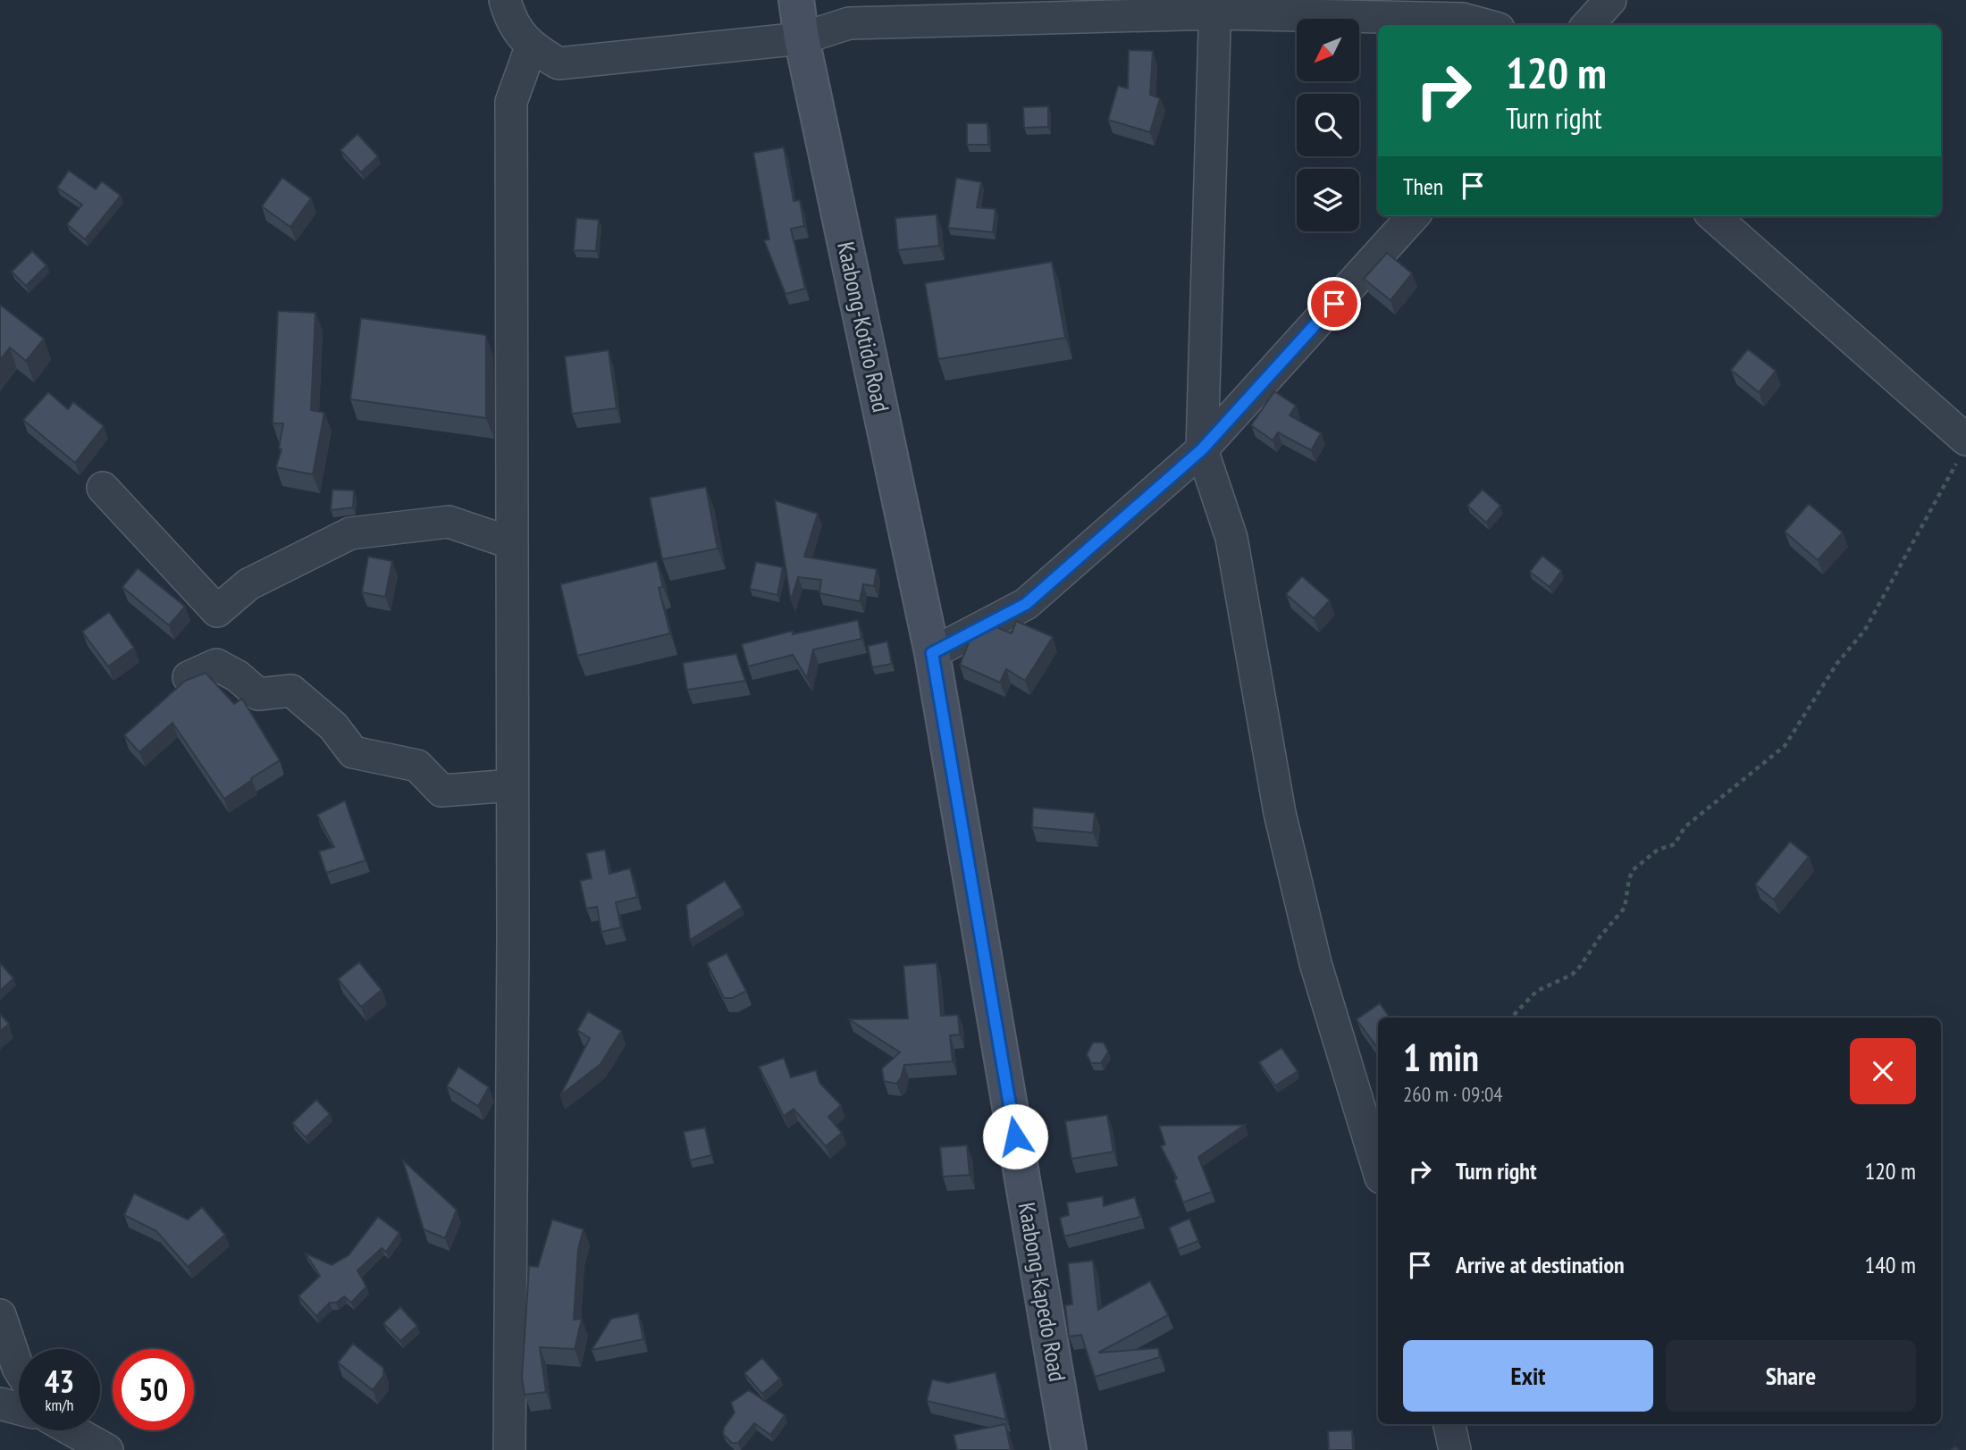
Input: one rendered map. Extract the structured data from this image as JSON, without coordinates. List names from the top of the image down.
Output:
{
  "streets": {
    "main road": ["Kaabong-Kotido Road", "Kaabong-Kapedo Road"]
  },
  "crossings": [
    ["Kaabong-Kotido Road", "Kaabong-Kapedo Road"]
  ],
  "north": "bottom left",
  "page": {
    "turn": ["120 m", "Turn right"],
    "then": "Then",
    "heading": ["1 min", "260 m · 09:04"],
    "list": [
      {
        "name": "Turn right",
        "value": "120 m"
      },
      {
        "name": "Arrive at destination",
        "value": "140 m"
      }
    ],
    "buttons": ["Exit", "Share"],
    "speed": "43 km/h",
    "limit": "50"
  }
}
